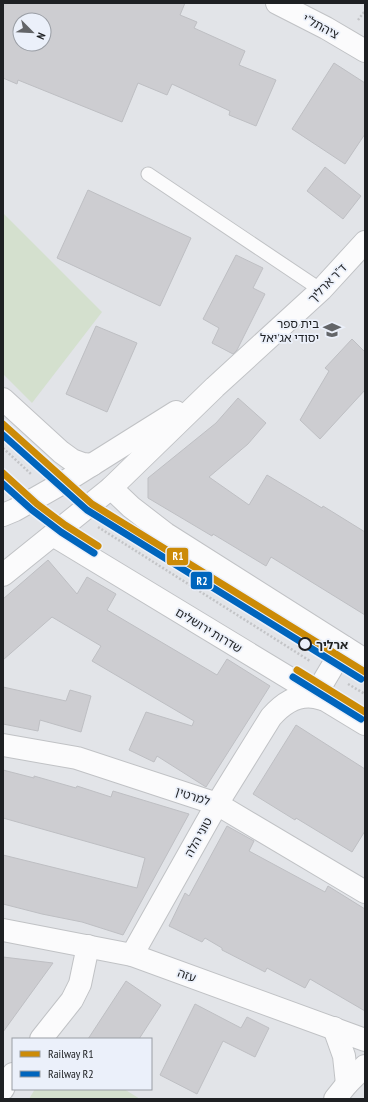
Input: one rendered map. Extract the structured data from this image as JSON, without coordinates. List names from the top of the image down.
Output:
{
  "streets": {
    "street": [
      "ציהתל\"י",
      "ד\"ר ארליך",
      "שדרות ירושלים",
      "למרטין",
      "טוני הלה",
      "עזה"
    ]
  },
  "crossings": [
    ["ד\"ר ארליך", "שדרות ירושלים"],
    ["שדרות ירושלים", "טוני הלה"],
    ["למרטין", "טוני הלה"],
    ["טוני הלה", "עזה"]
  ],
  "places": {
    "school or university": ["בית ספר יסודי אג'יאל"],
    "other": ["ארליך"]
  },
  "lines": ["rail line R1", "rail line R2"],
  "legend": ["Railway R1", "Railway R2"],
  "north": "bottom right"
}
